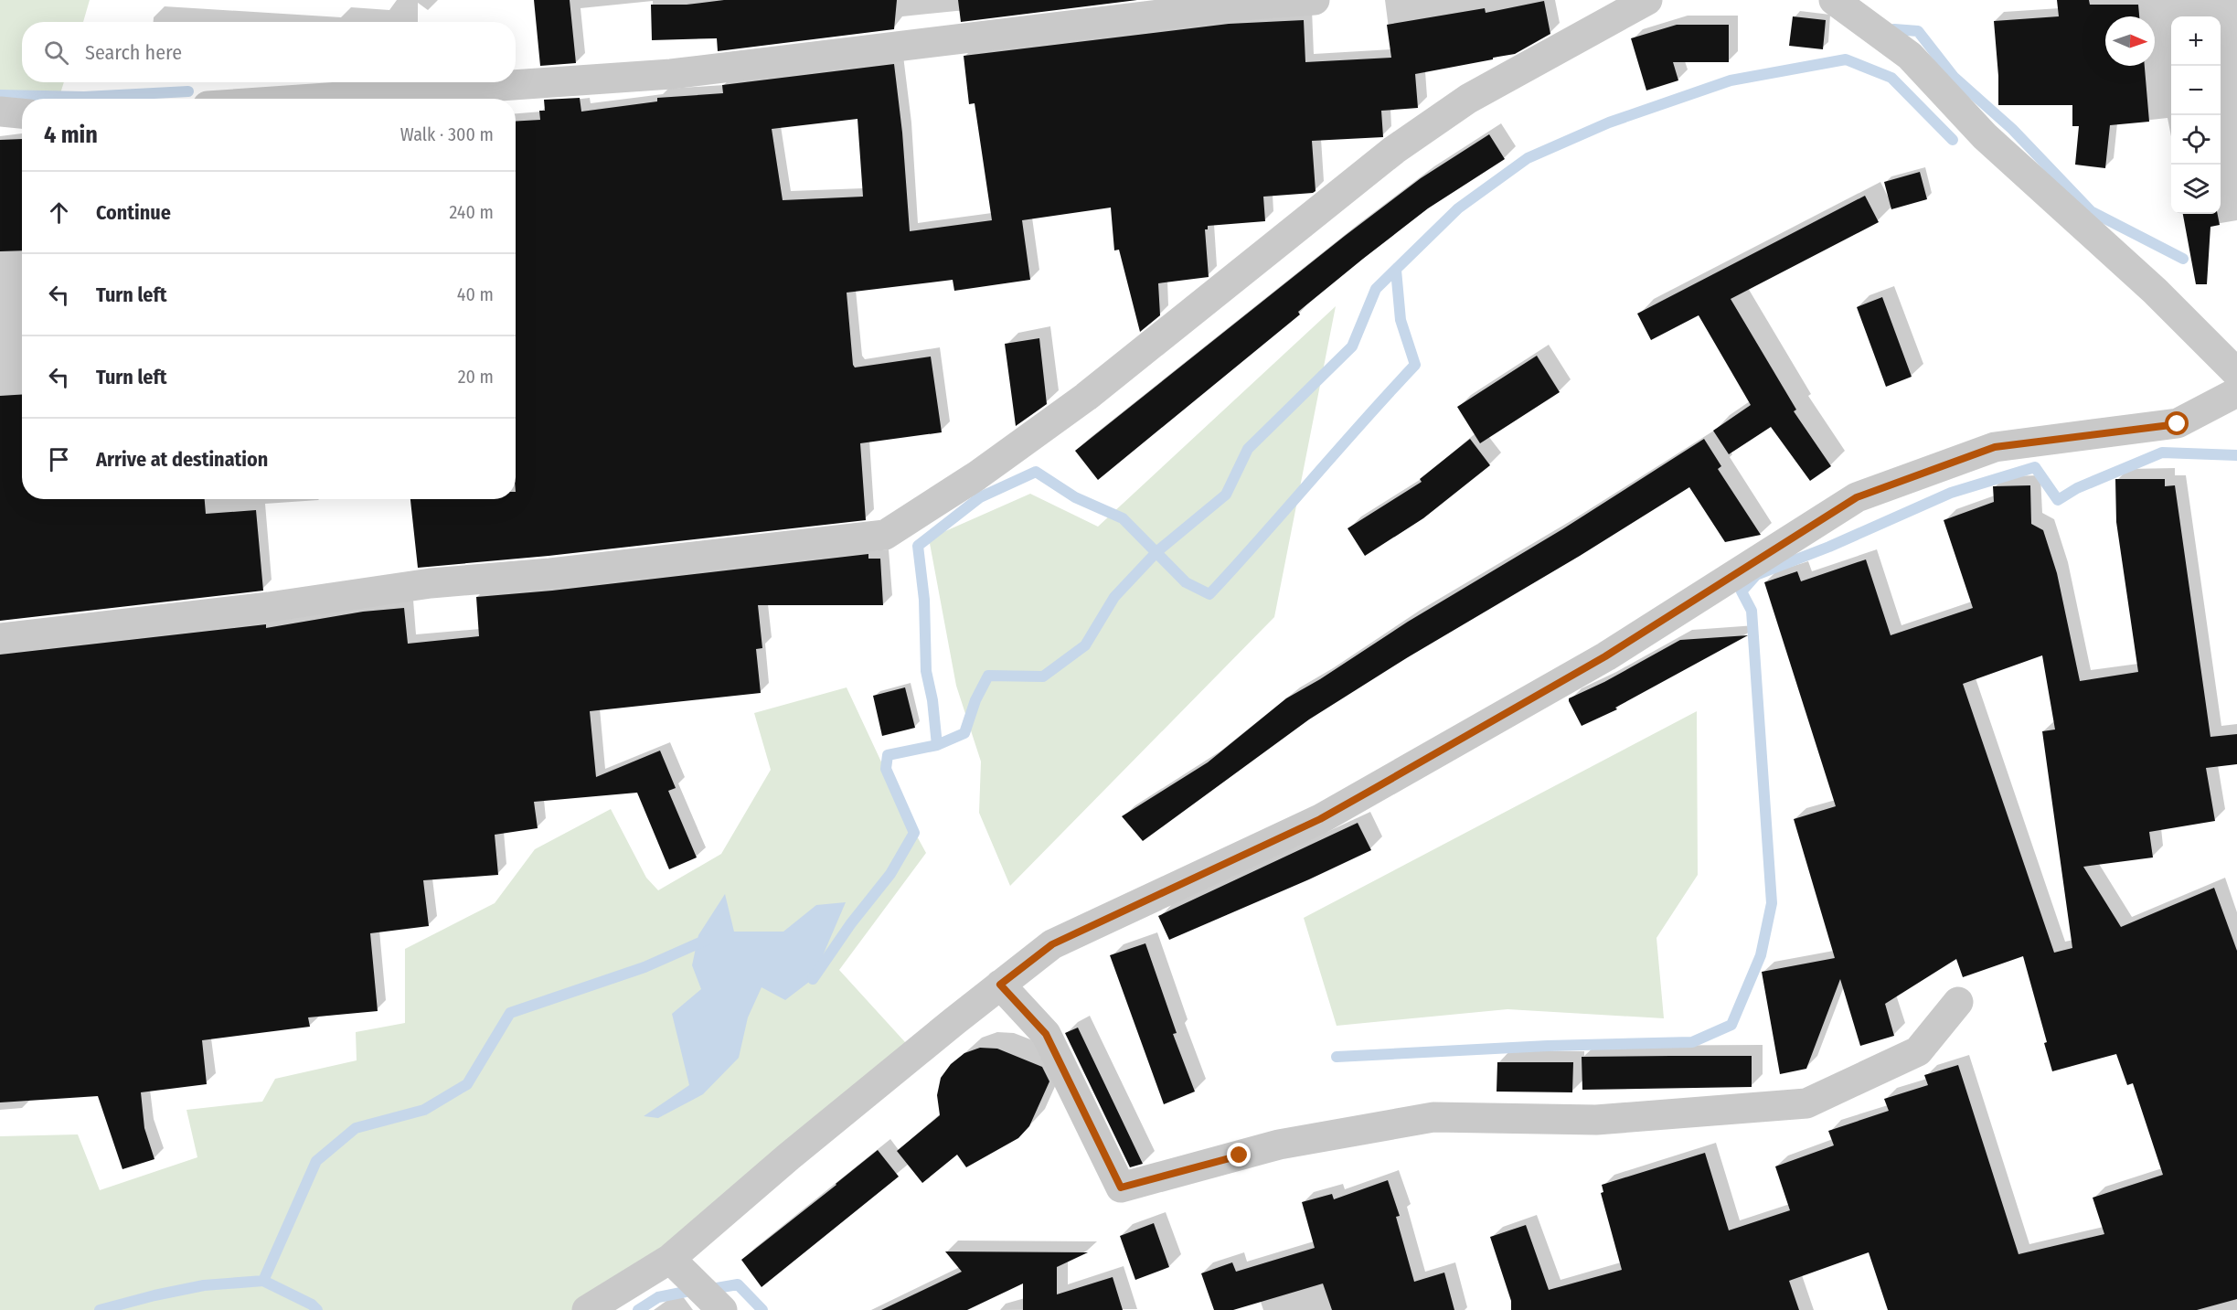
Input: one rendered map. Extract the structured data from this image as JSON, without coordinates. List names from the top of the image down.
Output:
{
  "north": "right",
  "page": {
    "map_buttons": ["+", "−"],
    "search": "Search here",
    "heading": ["4 min", "Walk · 300 m"],
    "list": [
      ["Continue", "240 m"],
      ["Turn left", "40 m"],
      ["Turn left", "20 m"],
      "Arrive at destination"
    ]
  }
}
